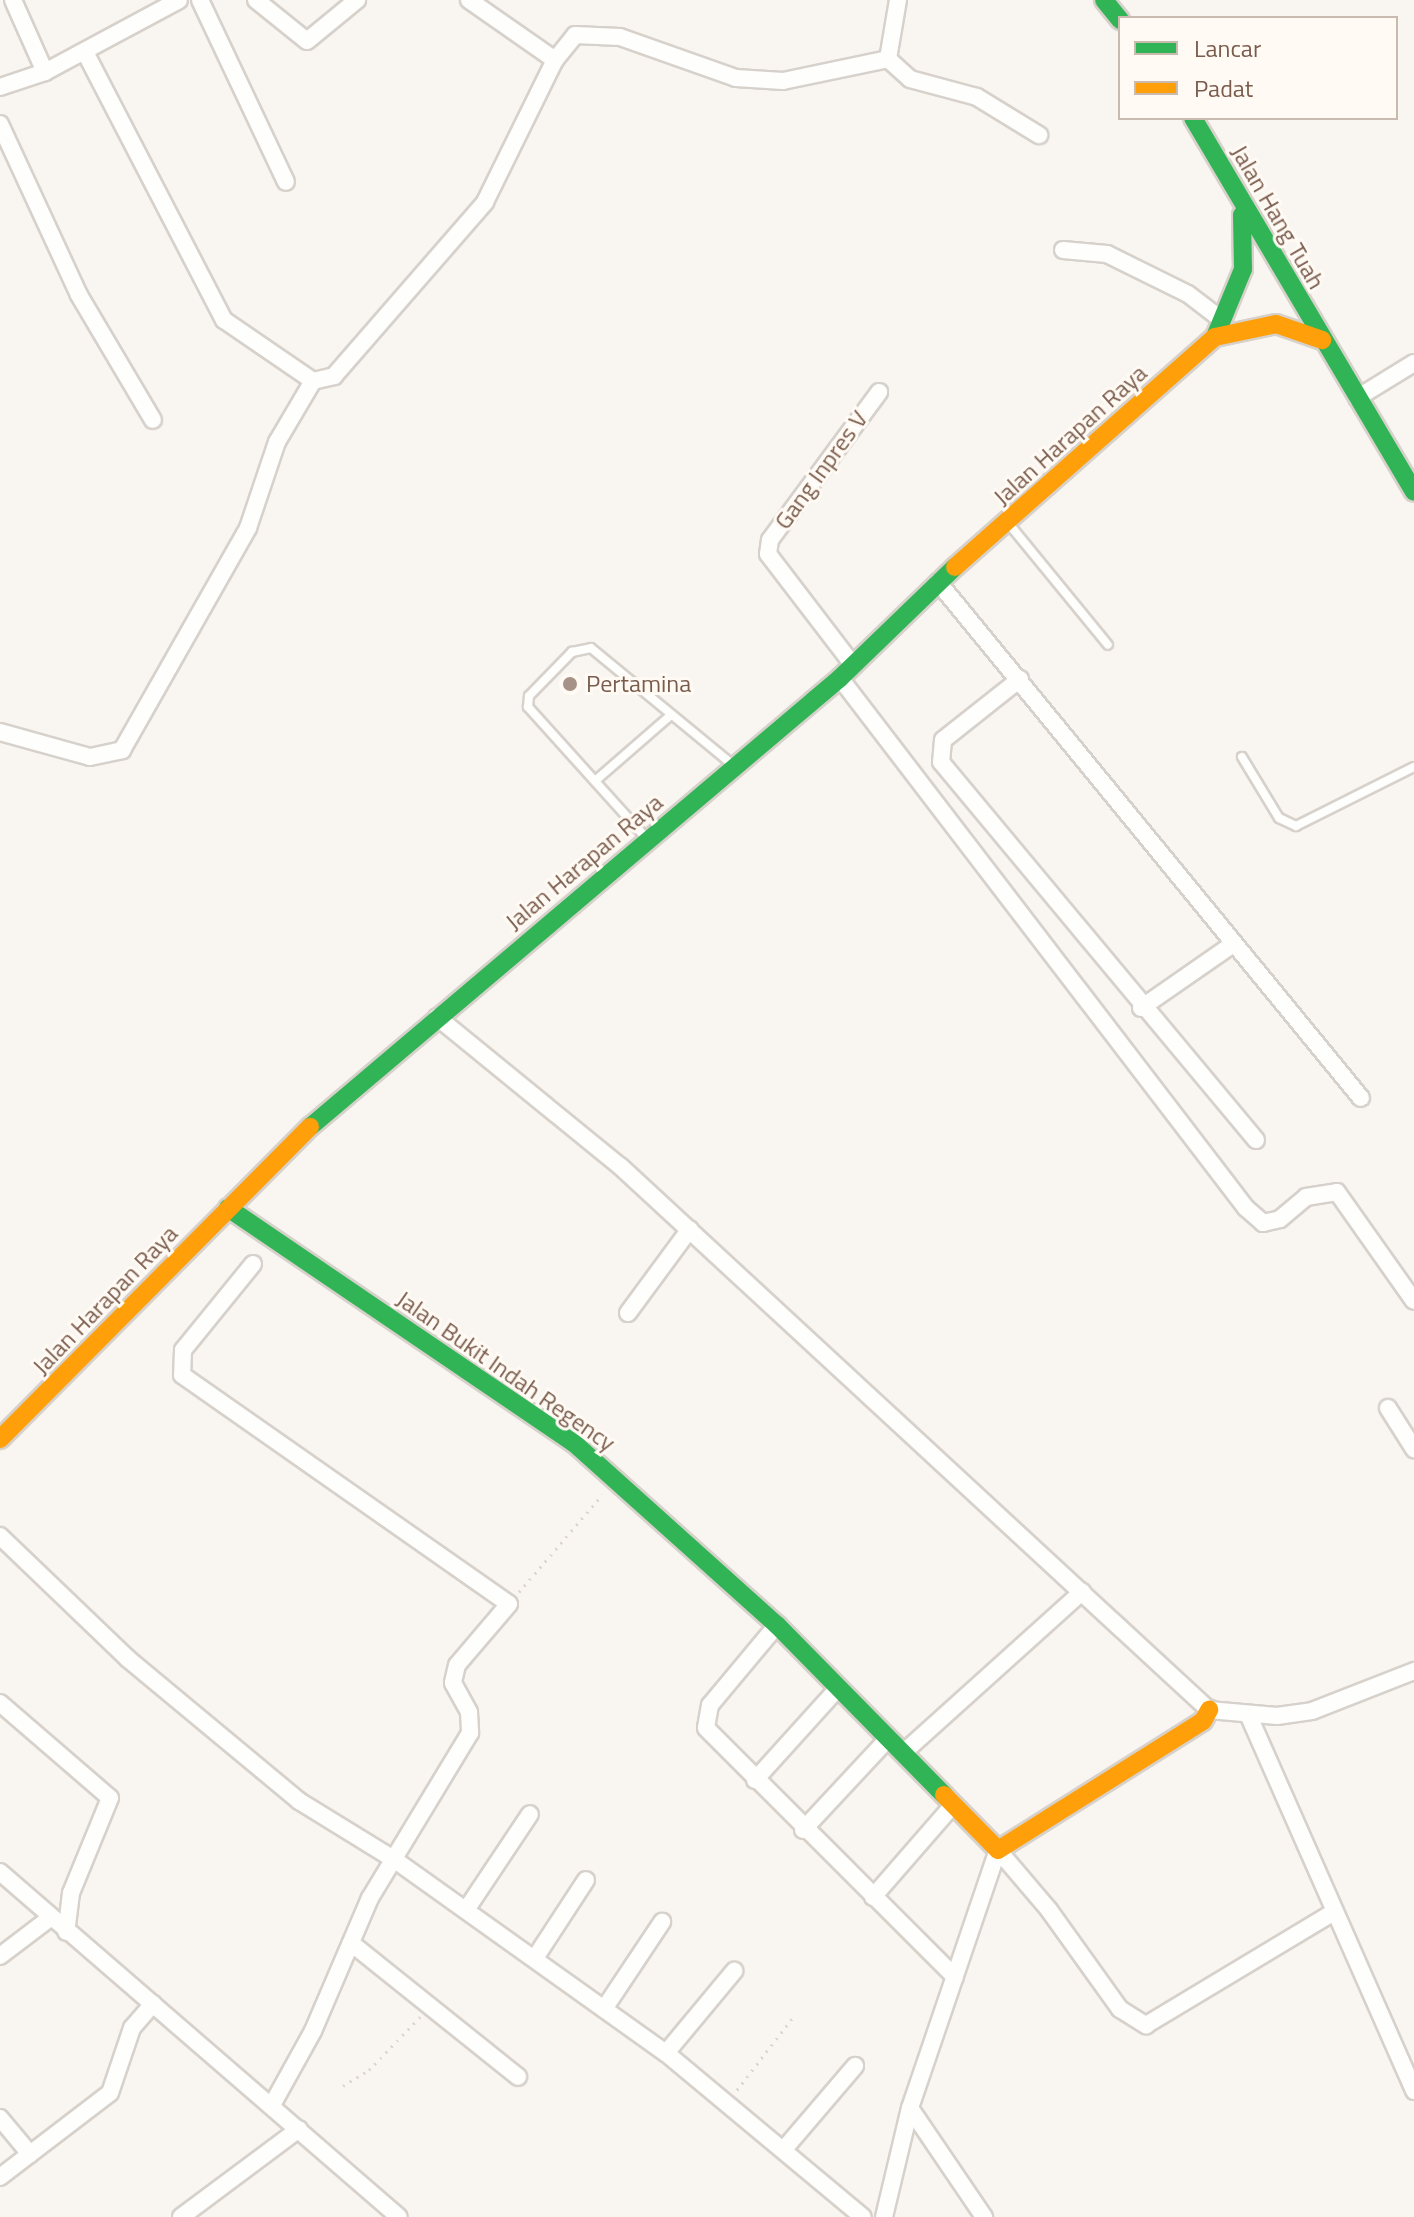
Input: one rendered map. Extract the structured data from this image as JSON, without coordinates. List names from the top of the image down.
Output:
{
  "streets": {
    "main road": ["Jalan Hang Tuah", "Jalan Harapan Raya", "Jalan Bukit Indah Regency"],
    "street": ["Gang Inpres V"]
  },
  "crossings": [
    ["Jalan Harapan Raya", "Gang Inpres V"],
    ["Jalan Harapan Raya", "Jalan Bukit Indah Regency"]
  ],
  "places": ["Pertamina"],
  "legend": ["Lancar", "Padat"]
}
